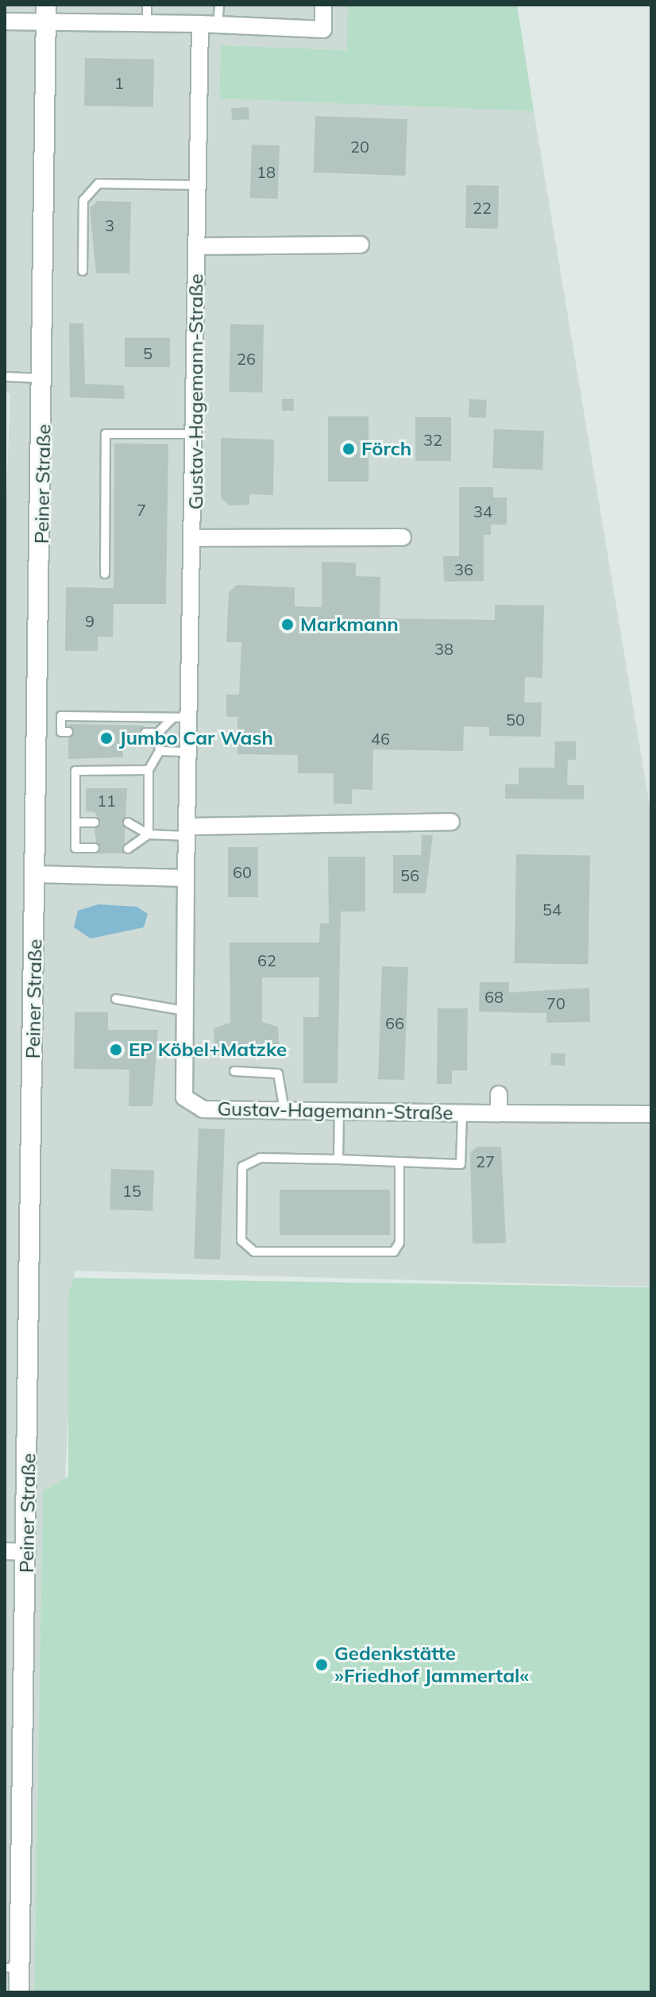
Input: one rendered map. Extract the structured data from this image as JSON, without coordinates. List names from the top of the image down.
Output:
{
  "streets": {
    "main road": ["Peiner Straße"],
    "street": ["Gustav-Hagemann-Straße"]
  },
  "places": [
    "Förch",
    "Markmann",
    "Jumbo Car Wash",
    "EP Köbel+Matzke",
    "Gedenkstätte »Friedhof Jammertal«"
  ],
  "house_numbers": [
    "1",
    "20",
    "18",
    "22",
    "3",
    "5",
    "26",
    "32",
    "7",
    "34",
    "36",
    "9",
    "38",
    "50",
    "46",
    "11",
    "60",
    "56",
    "54",
    "62",
    "68",
    "70",
    "66",
    "27",
    "15"
  ]
}
